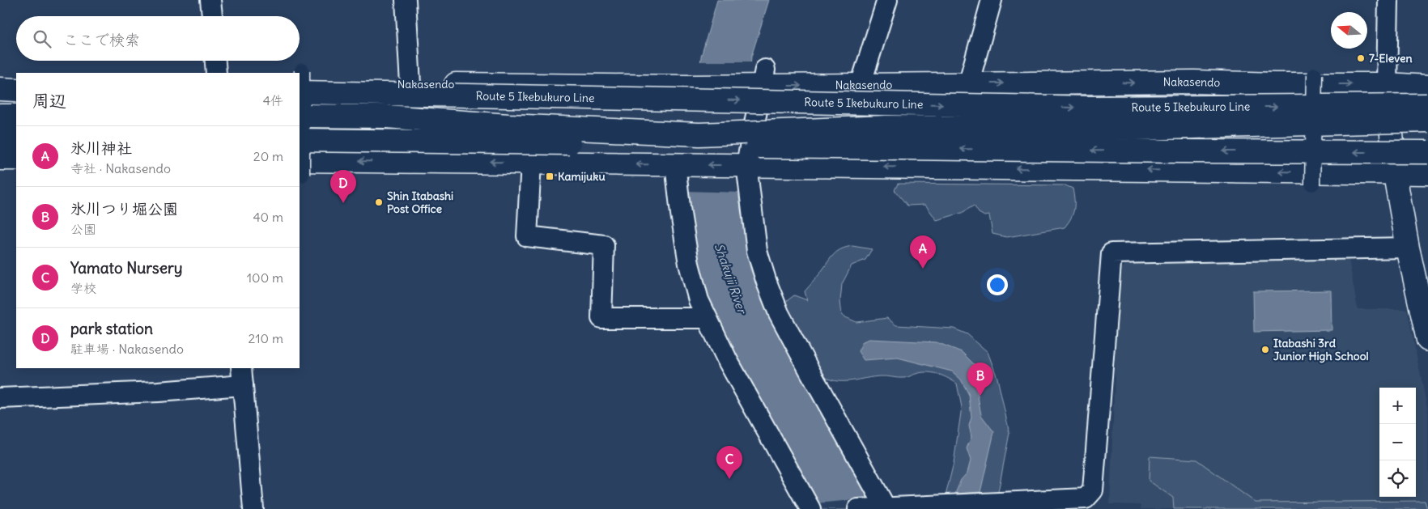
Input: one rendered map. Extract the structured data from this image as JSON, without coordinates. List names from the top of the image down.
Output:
{
  "streets": {
    "main road": ["Nakasendo", "Route 5 Ikebukuro Line"]
  },
  "water": ["Shakujii River"],
  "places": {
    "other": ["7-Eleven", "Shin Itabashi Post Office", "Itabashi 3rd Junior High School"],
    "transit": ["Kamijuku"]
  },
  "north": "left",
  "page": {
    "search": "ここで検索",
    "heading": ["周辺", "4件"],
    "list": [
      {
        "mark": "A",
        "name": "氷川神社",
        "note": "寺社 · Nakasendo",
        "value": "20 m"
      },
      {
        "mark": "B",
        "name": "氷川つり堀公園",
        "note": "公園",
        "value": "40 m"
      },
      {
        "mark": "C",
        "name": "Yamato Nursery",
        "note": "学校",
        "value": "100 m"
      },
      {
        "mark": "D",
        "name": "park station",
        "note": "駐車場 · Nakasendo",
        "value": "210 m"
      }
    ],
    "pins": [
      "D",
      "A",
      "B",
      "C"
    ],
    "map_buttons": ["+", "−"]
  }
}
